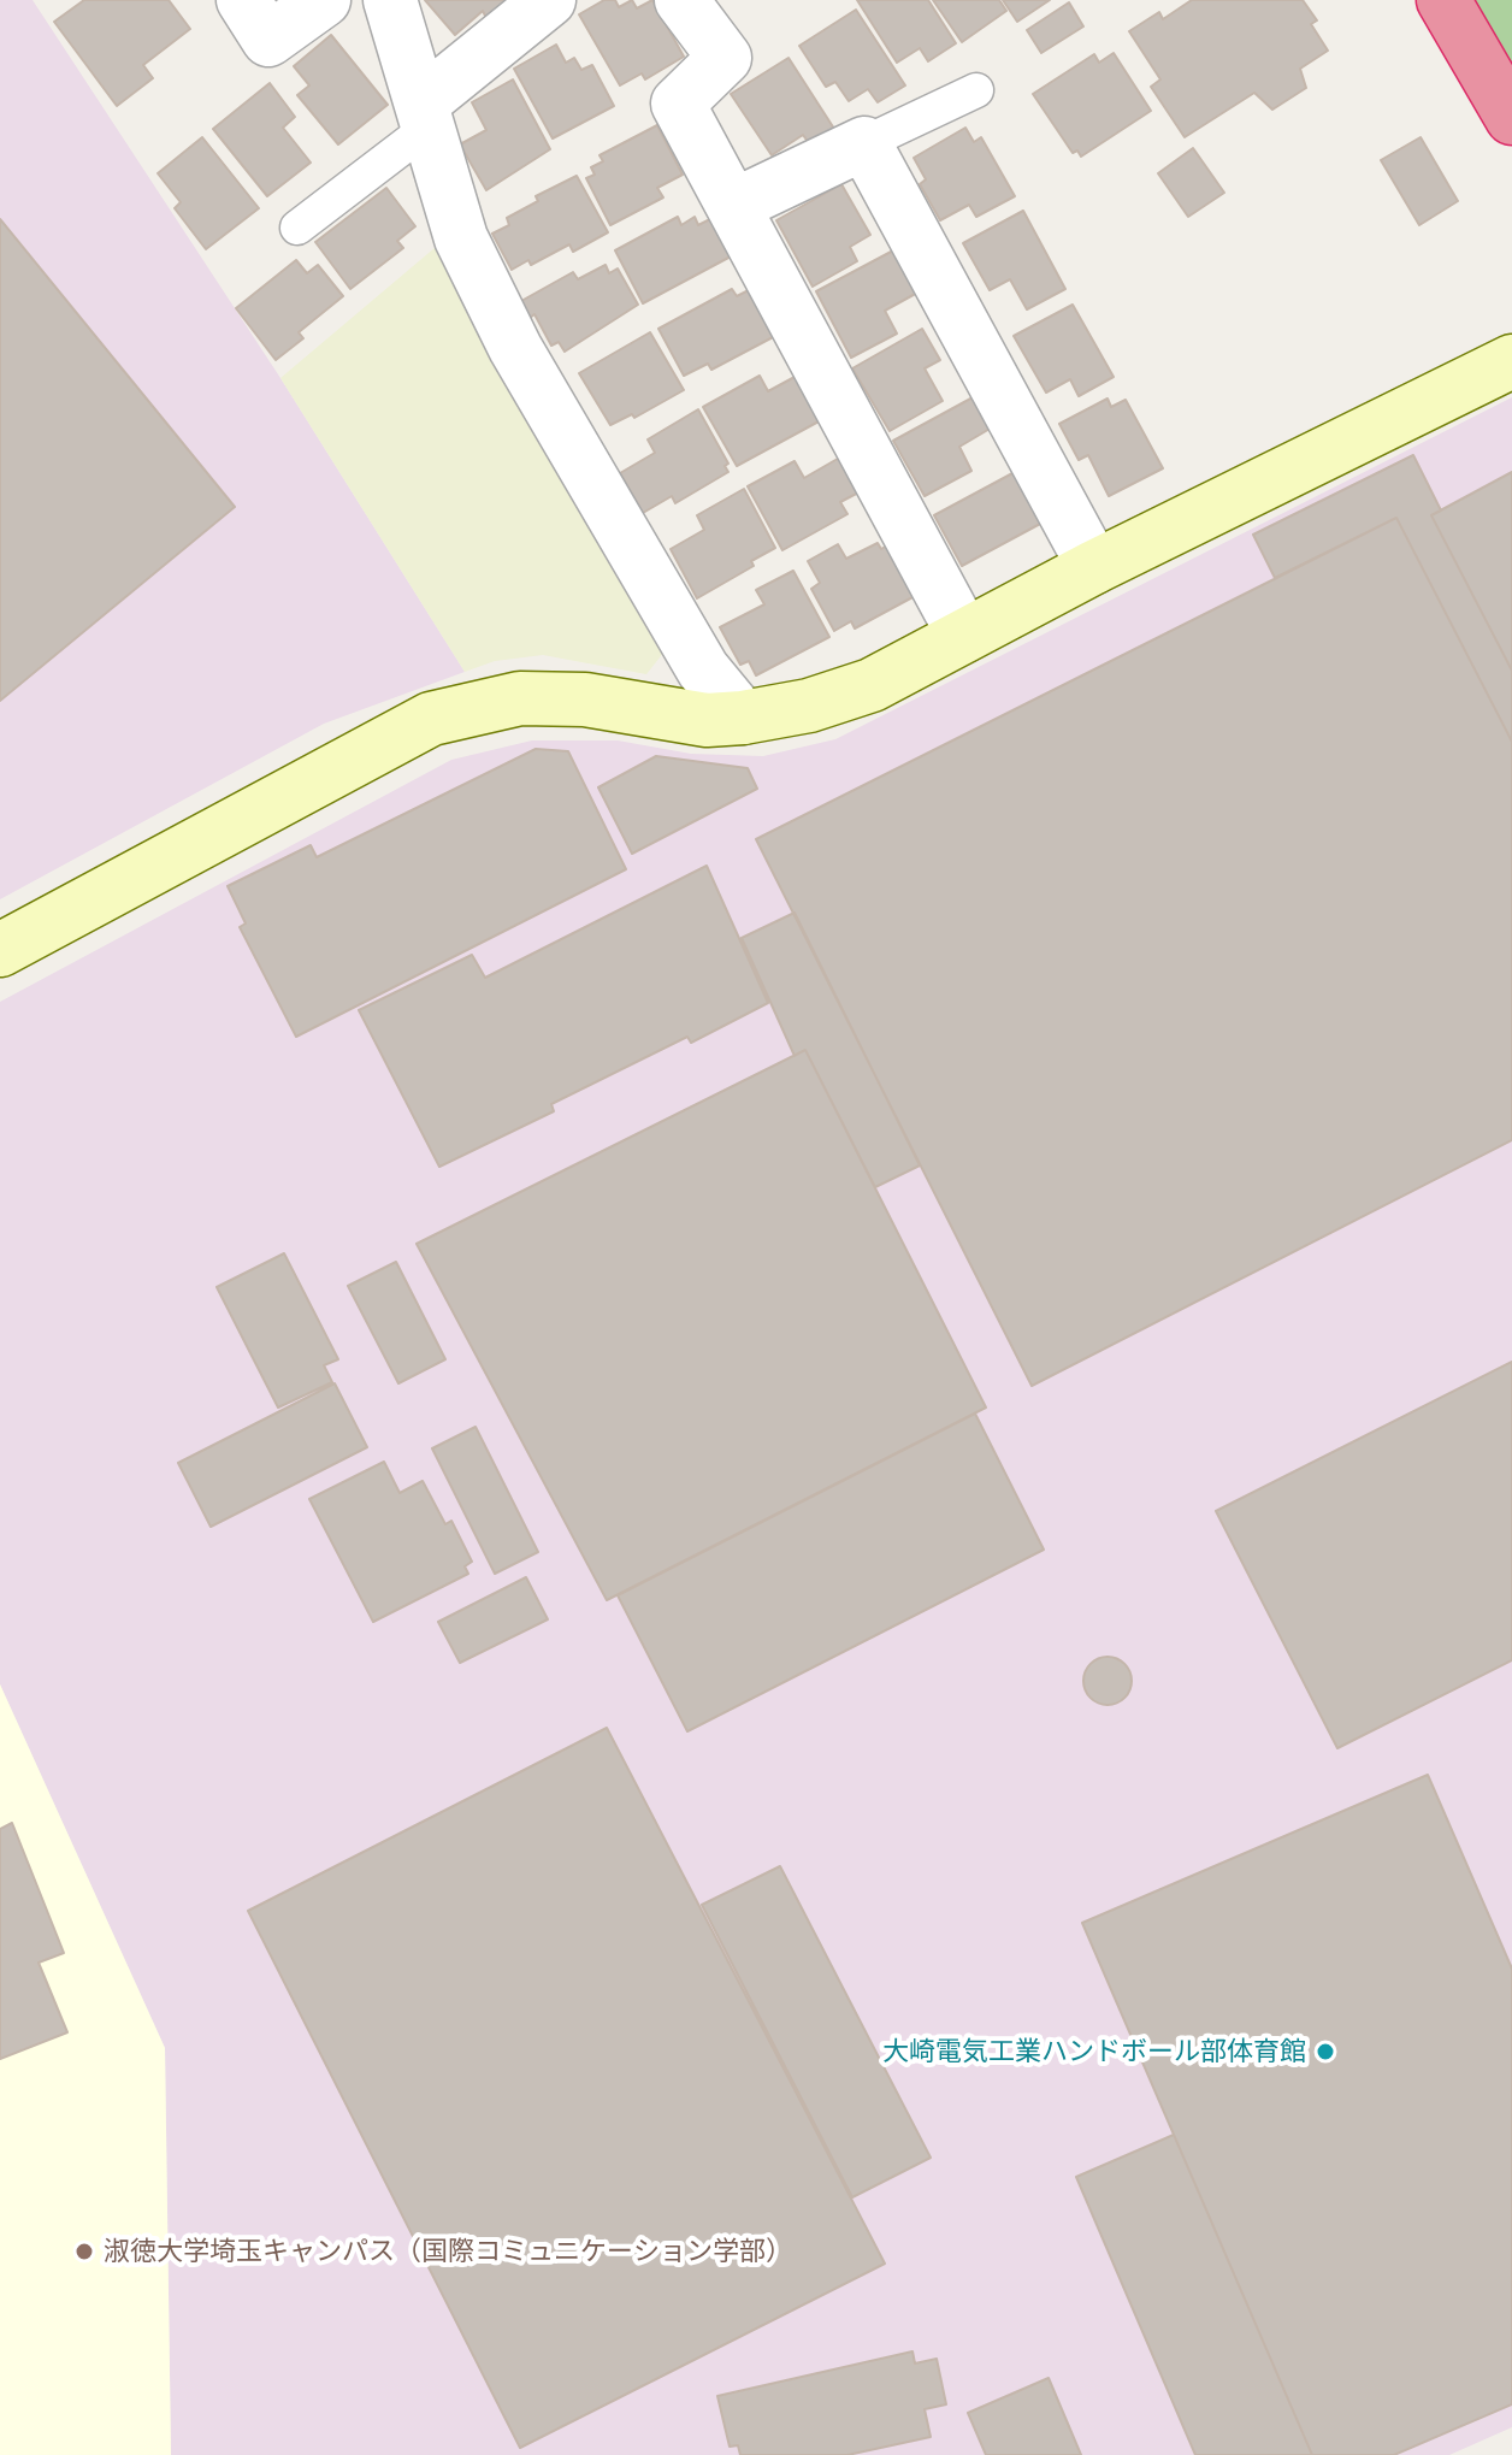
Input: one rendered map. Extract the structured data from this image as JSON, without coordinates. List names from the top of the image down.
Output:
{
  "places": ["大崎電気工業ハンドボール部体育館", "淑徳大学埼玉キャンパス（国際コミュニケーション学部）"]
}
